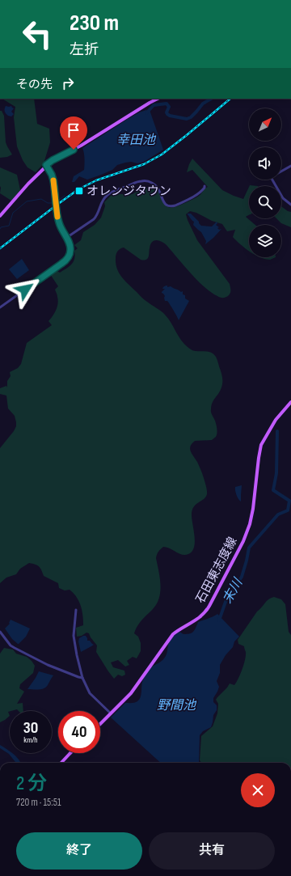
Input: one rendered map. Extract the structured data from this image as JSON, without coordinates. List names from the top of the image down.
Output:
{
  "streets": {
    "main road": ["石田東志度線"]
  },
  "water": ["幸田池", "末川", "野間池"],
  "places": {
    "transit": ["オレンジタウン"]
  },
  "north": "top right",
  "page": {
    "turn": ["230 m", "左折"],
    "then": "その先",
    "speed": "30 km/h",
    "limit": "40",
    "heading": ["2 分", "720 m · 15:51"],
    "buttons": ["終了", "共有"]
  }
}
